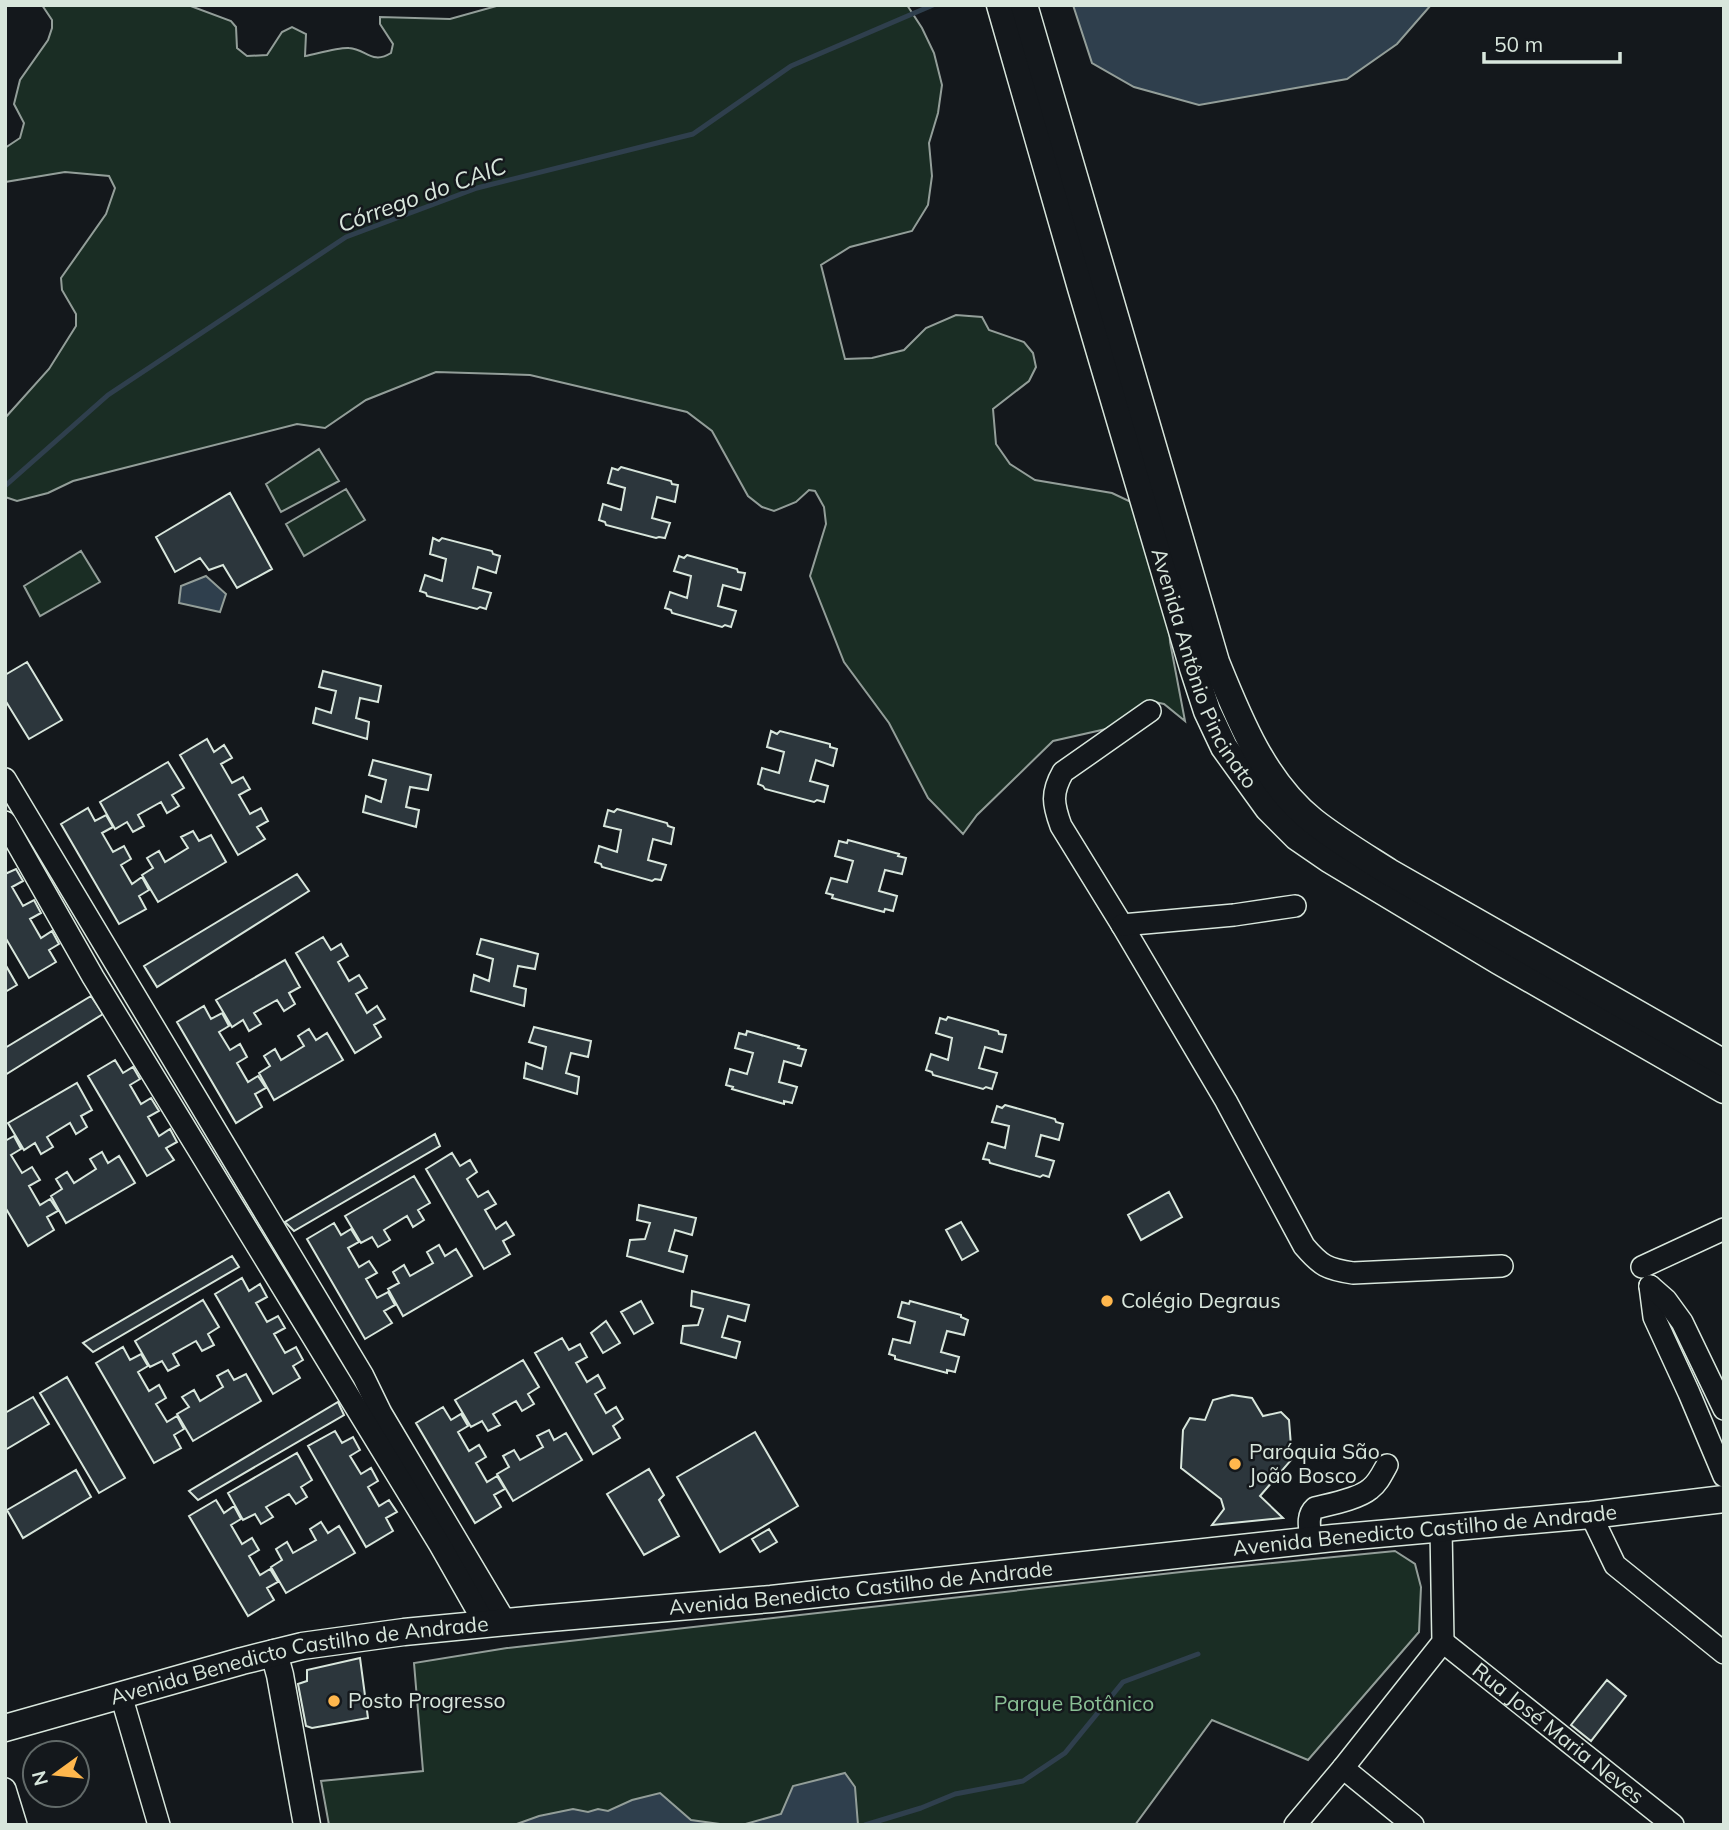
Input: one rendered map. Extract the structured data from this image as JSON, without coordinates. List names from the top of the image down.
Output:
{
  "streets": {
    "main road": ["Avenida Antônio Pincinato", "Avenida Benedicto Castilho de Andrade"],
    "street": ["Rua José Maria Neves"]
  },
  "water": ["Córrego do CAIC"],
  "parks": ["Parque Botânico"],
  "places": ["Colégio Degraus", "Paróquia São João Bosco", "Posto Progresso"],
  "scale_bar": "50 m",
  "north": "left"
}
